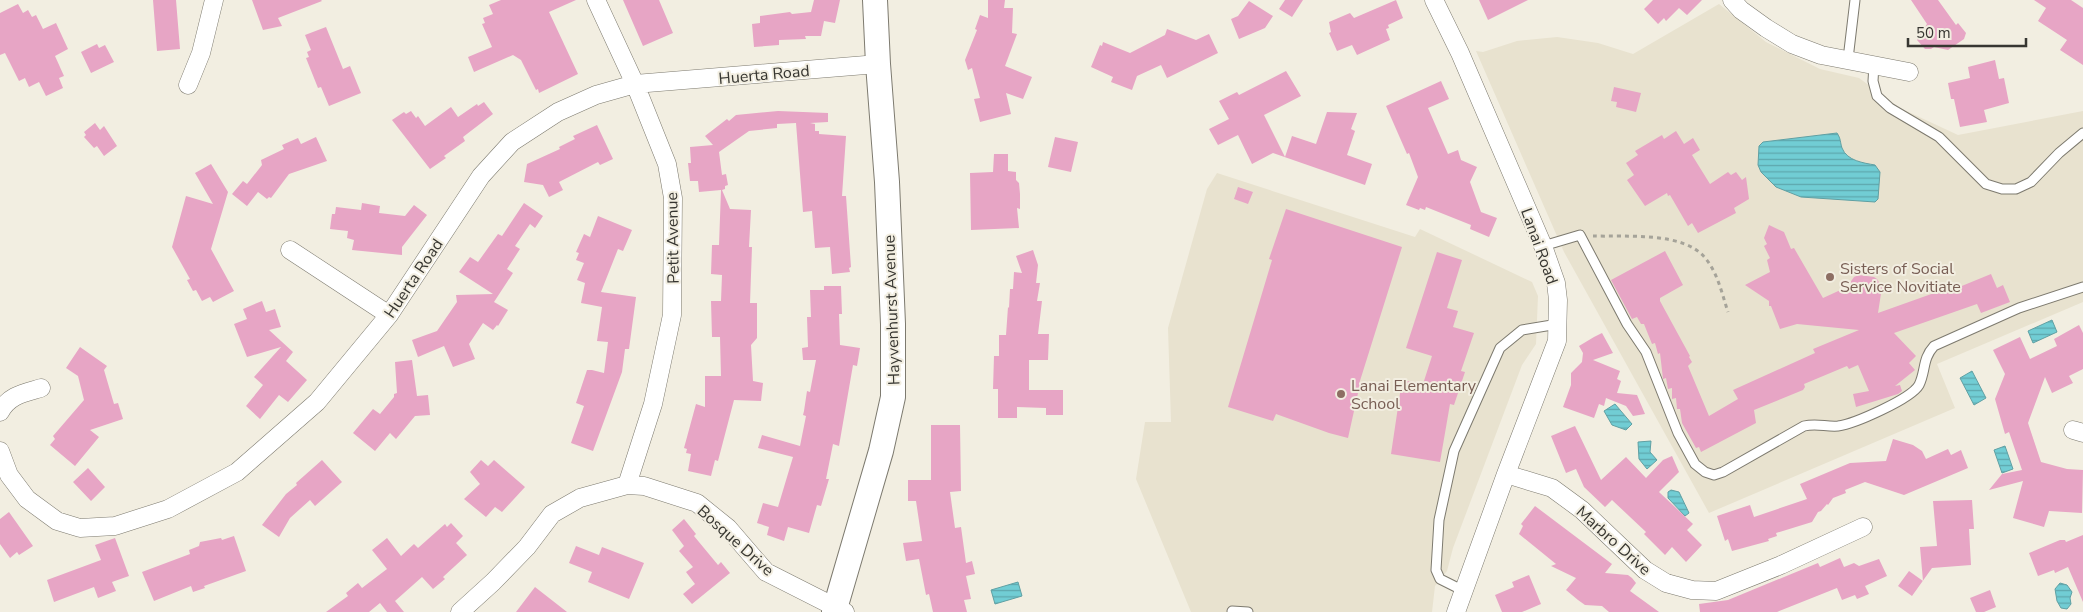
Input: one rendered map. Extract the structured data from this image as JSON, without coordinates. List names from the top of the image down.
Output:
{
  "streets": {
    "main road": ["Hayvenhurst Avenue"],
    "street": [
      "Huerta Road",
      "Petit Avenue",
      "Lanai Road",
      "Bosque Drive",
      "Marbro Drive"
    ]
  },
  "crossings": [
    ["Huerta Road", "Petit Avenue"],
    ["Huerta Road", "Hayvenhurst Avenue"],
    ["Petit Avenue", "Bosque Drive"],
    ["Lanai Road", "Marbro Drive"],
    ["Hayvenhurst Avenue", "Bosque Drive"]
  ],
  "places": ["Sisters of Social Service Novitiate", "Lanai Elementary School"],
  "scale_bar": "50 m"
}
